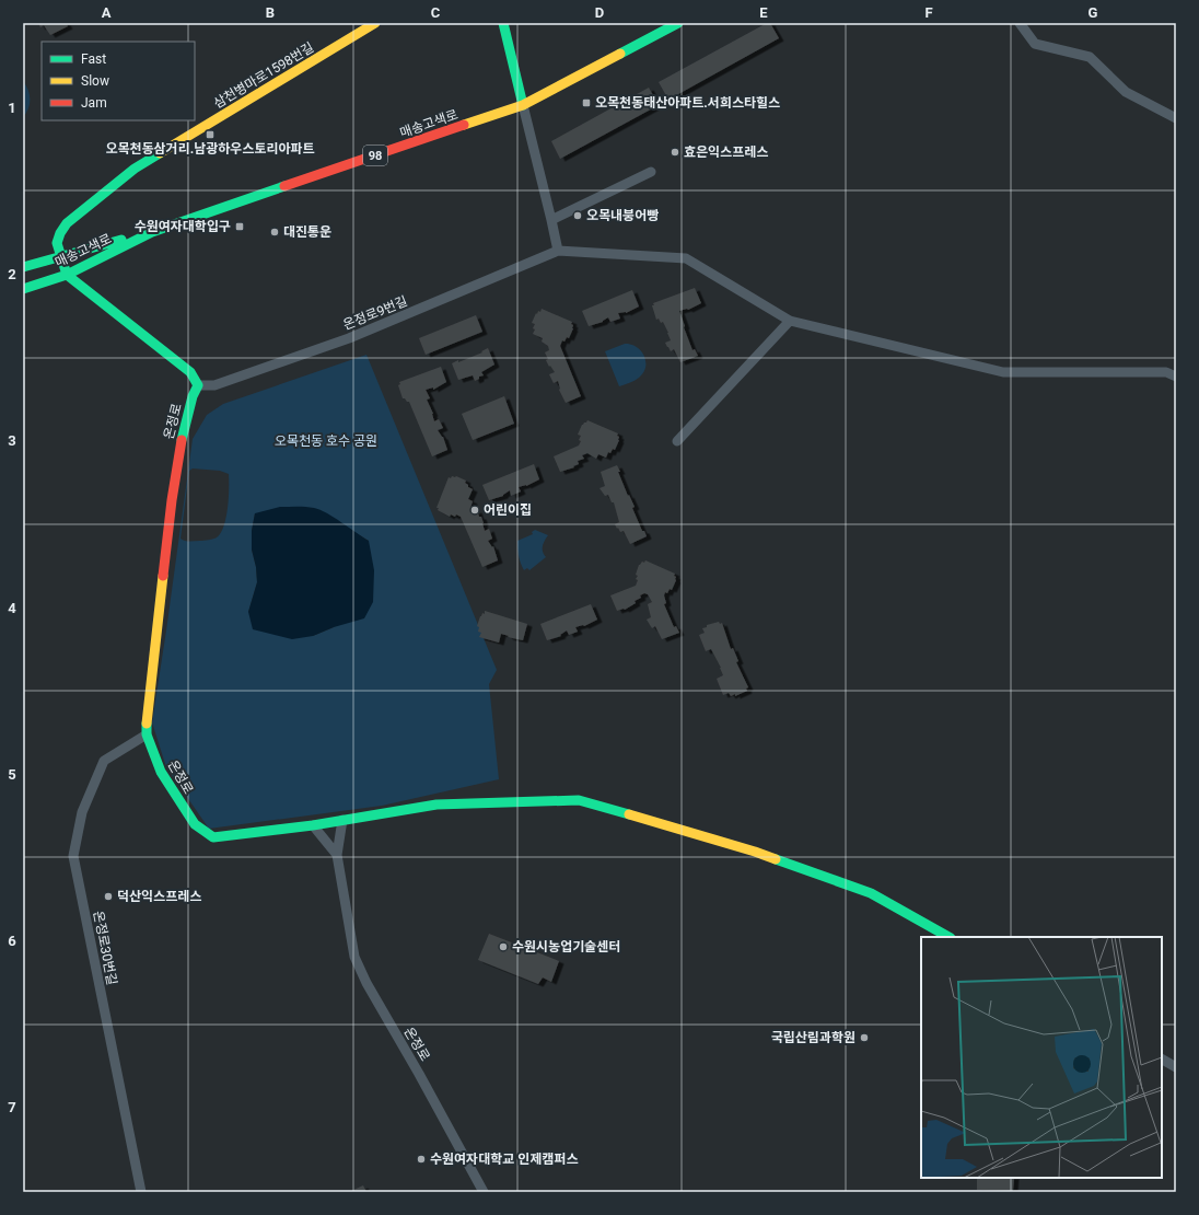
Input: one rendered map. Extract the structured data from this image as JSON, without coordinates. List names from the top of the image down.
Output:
{
  "streets": {
    "street": [
      "삼천병마로1598번길",
      "매송고색로",
      "98",
      "온정로9번길",
      "온정로",
      "온정로30번길"
    ]
  },
  "crossings": [
    ["삼천병마로1598번길", "매송고색로"],
    ["온정로9번길", "온정로"],
    ["온정로", "온정로30번길"]
  ],
  "parks": ["오목천동 호수 공원"],
  "places": {
    "transit": ["오목천동태산아파트.서희스타힐스", "오목천동삼거리.남광하우스토리아파트", "수원여자대학입구"],
    "other": [
      "효은익스프레스",
      "오목내붕어빵",
      "대진통운",
      "어린이집",
      "덕산익스프레스",
      "수원시농업기술센터",
      "국립산림과학원",
      "수원여자대학교 인제캠퍼스"
    ]
  },
  "legend": ["Fast", "Slow", "Jam"],
  "grid": {
    "columns": [
      "A",
      "B",
      "C",
      "D",
      "E",
      "F",
      "G"
    ],
    "rows": [
      "1",
      "2",
      "3",
      "4",
      "5",
      "6",
      "7"
    ]
  }
}
